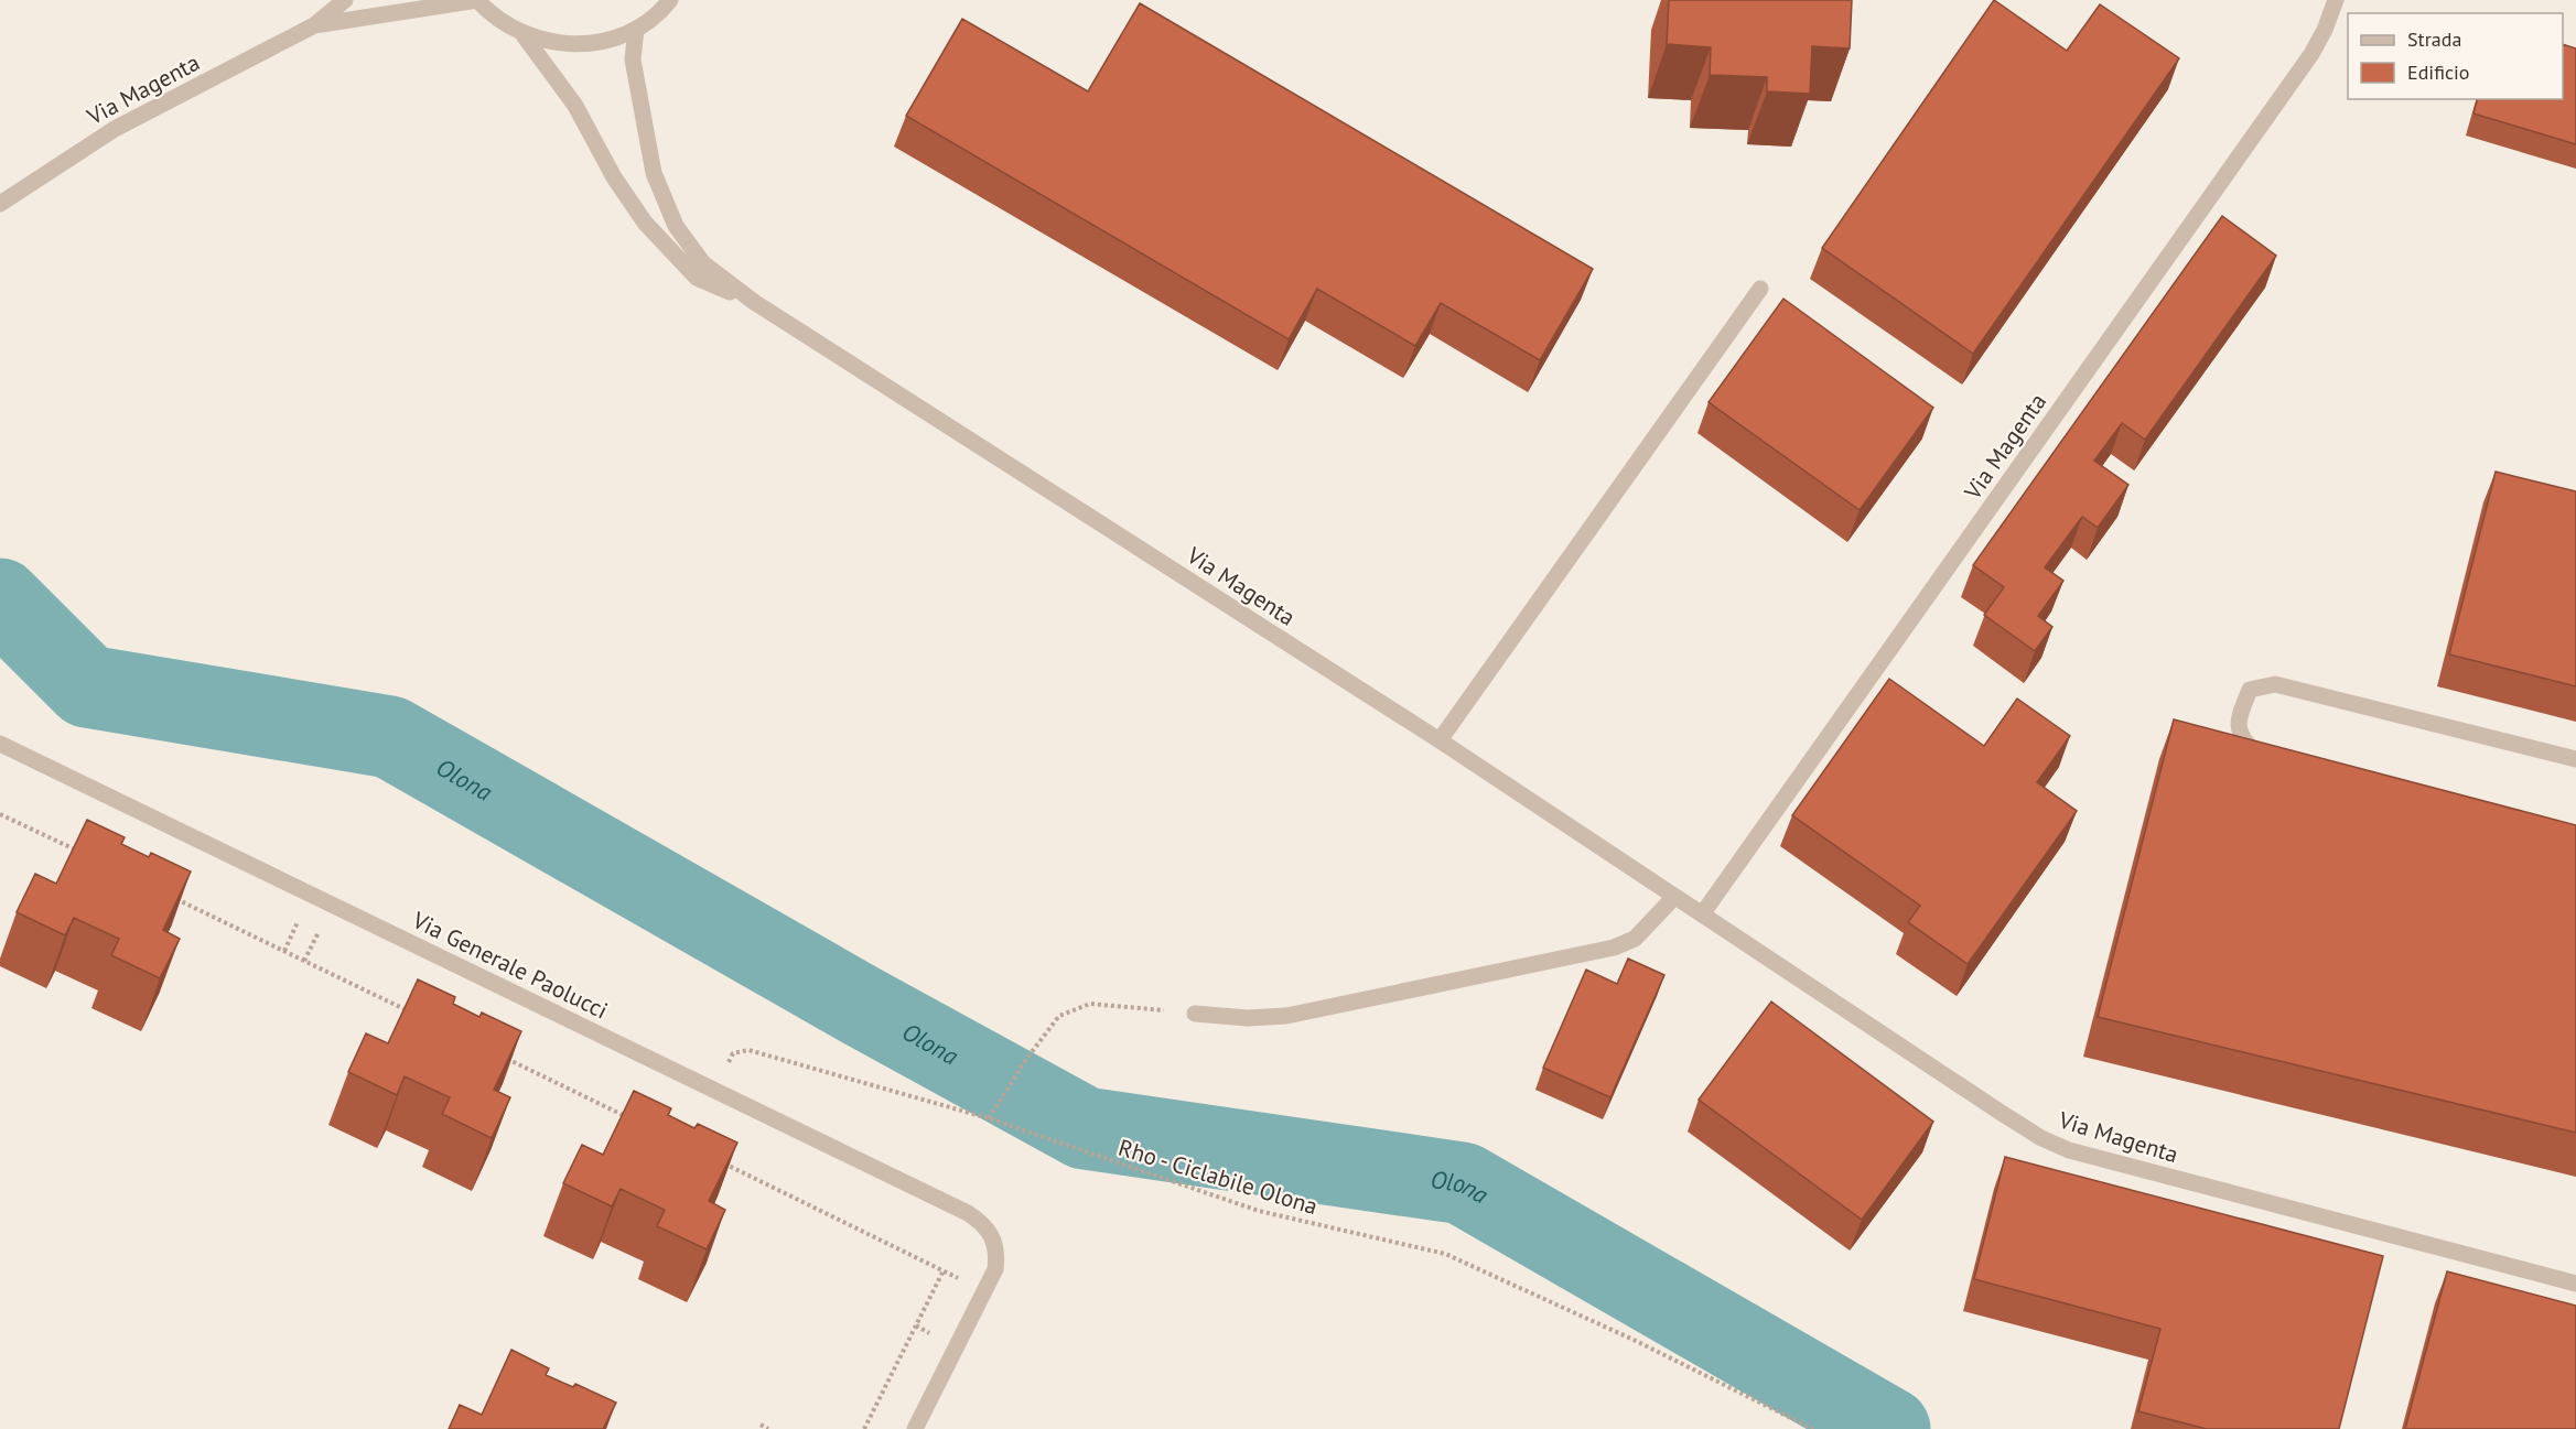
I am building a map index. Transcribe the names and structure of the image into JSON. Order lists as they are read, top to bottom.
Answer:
{
  "streets": {
    "street": ["Via Magenta", "Via Generale Paolucci"],
    "path": ["Rho - Ciclabile Olona"]
  },
  "crossings": [
    ["Via Generale Paolucci", "Rho - Ciclabile Olona"]
  ],
  "water": ["Olona"],
  "legend": ["Strada", "Edificio"]
}
